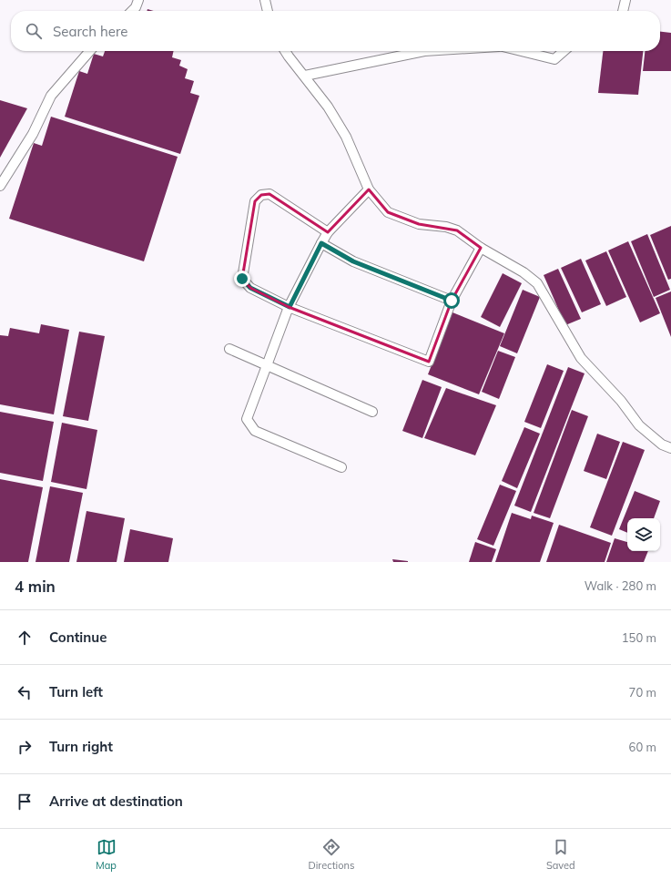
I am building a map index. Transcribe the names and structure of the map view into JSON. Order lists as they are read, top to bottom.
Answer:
{
  "page": {
    "search": "Search here",
    "heading": ["4 min", "Walk · 280 m"],
    "list": [
      ["Continue", "150 m"],
      ["Turn left", "70 m"],
      ["Turn right", "60 m"],
      "Arrive at destination"
    ],
    "nav": ["Map", "Directions", "Saved"]
  }
}
